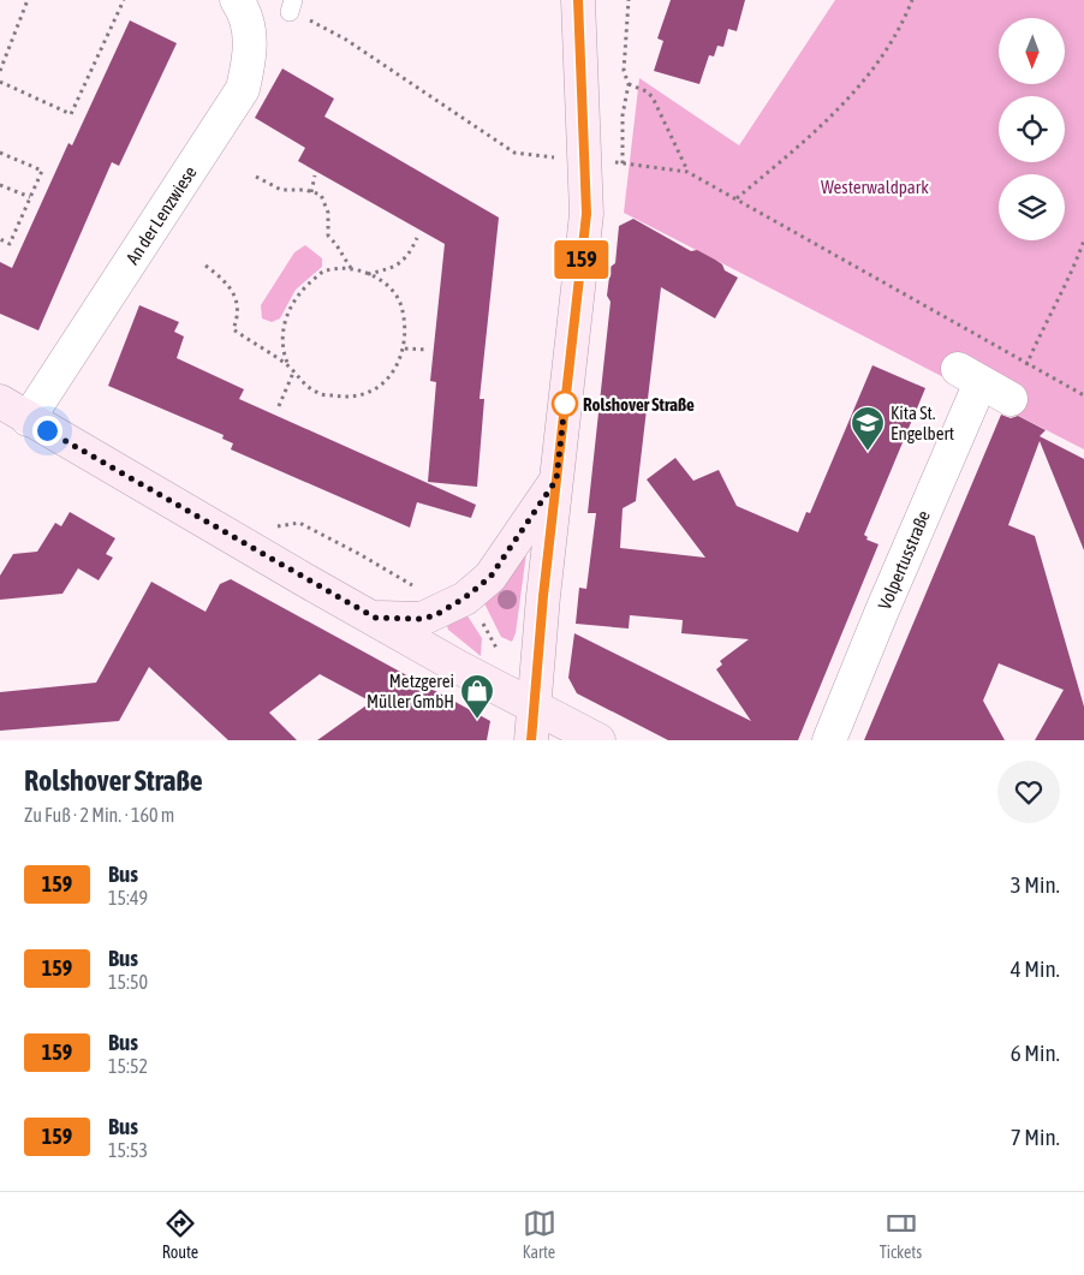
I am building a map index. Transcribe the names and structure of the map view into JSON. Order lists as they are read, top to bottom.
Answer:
{
  "streets": {
    "street": ["An der Lenzwiese", "Volpertusstraße"]
  },
  "parks": ["Westerwaldpark"],
  "places": {
    "other": ["Rolshover Straße"],
    "school or university": ["Kita St. Engelbert"],
    "shop": ["Metzgerei Müller GmbH"]
  },
  "lines": ["bus line 159"],
  "north": "bottom",
  "page": {
    "on_map": "159",
    "heading": ["Rolshover Straße", "Zu Fuß · 2 Min. · 160 m"],
    "list": [
      {
        "mark": "159",
        "name": "Bus",
        "note": "15:49",
        "value": "3 Min."
      },
      {
        "mark": "159",
        "name": "Bus",
        "note": "15:50",
        "value": "4 Min."
      },
      {
        "mark": "159",
        "name": "Bus",
        "note": "15:52",
        "value": "6 Min."
      },
      {
        "mark": "159",
        "name": "Bus",
        "note": "15:53",
        "value": "7 Min."
      }
    ],
    "tabs": ["Route", "Karte", "Tickets"]
  }
}
